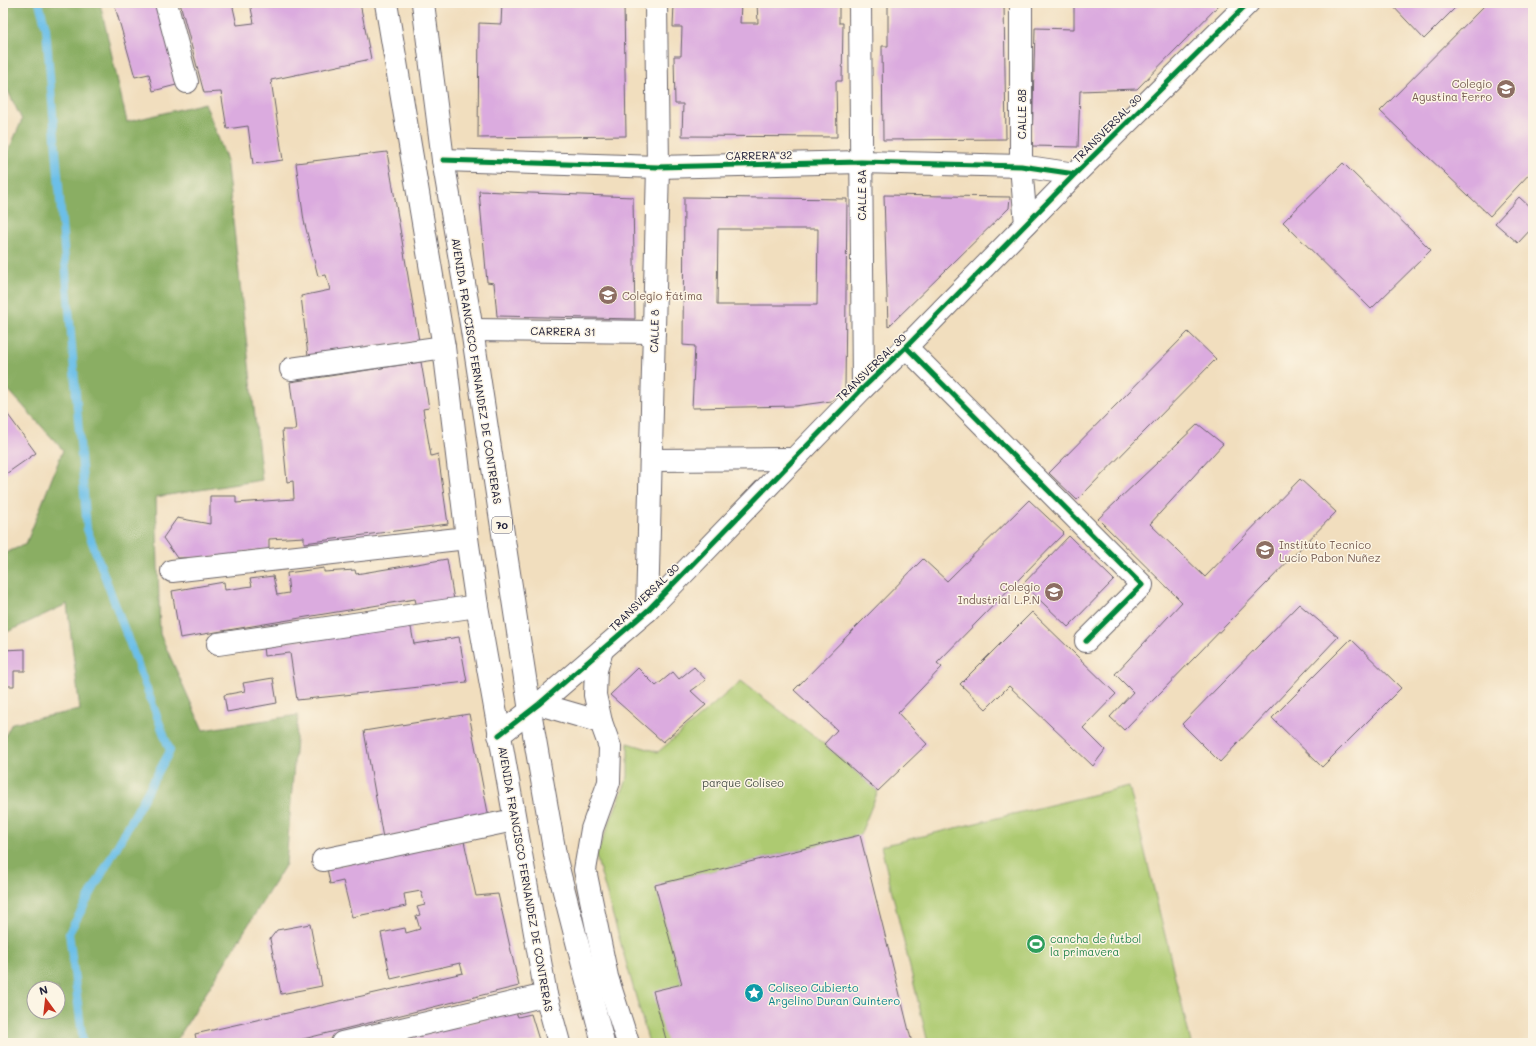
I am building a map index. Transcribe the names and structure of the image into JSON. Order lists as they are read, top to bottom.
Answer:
{
  "streets": {
    "street": [
      "CALLE 8B",
      "TRANSVERSAL 30",
      "CARRERA 32",
      "CALLE 8A",
      "CARRERA 31",
      "CALLE 8",
      "AVENIDA FRANCISCO FERNANDEZ DE CONTRERAS",
      "70"
    ]
  },
  "crossings": [
    ["CALLE 8B", "TRANSVERSAL 30"],
    ["CALLE 8B", "CARRERA 32"],
    ["TRANSVERSAL 30", "CARRERA 32"],
    ["TRANSVERSAL 30", "CALLE 8A"],
    ["TRANSVERSAL 30", "CALLE 8"],
    ["TRANSVERSAL 30", "AVENIDA FRANCISCO FERNANDEZ DE CONTRERAS"],
    ["CARRERA 32", "CALLE 8A"],
    ["CARRERA 32", "CALLE 8"],
    ["CARRERA 32", "AVENIDA FRANCISCO FERNANDEZ DE CONTRERAS"],
    ["CARRERA 31", "CALLE 8"],
    ["CARRERA 31", "AVENIDA FRANCISCO FERNANDEZ DE CONTRERAS"]
  ],
  "parks": ["parque Coliseo"],
  "places": {
    "school or university": [
      "Colegio Agustina Ferro",
      "Colegio Fátima",
      "Instituto Tecnico Lucio Pabon Nuñez",
      "Colegio Industrial L.P.N"
    ],
    "sports": ["cancha de futbol la primavera"],
    "place": ["Coliseo Cubierto Argelino Duran Quintero"]
  },
  "north": "top"
}
